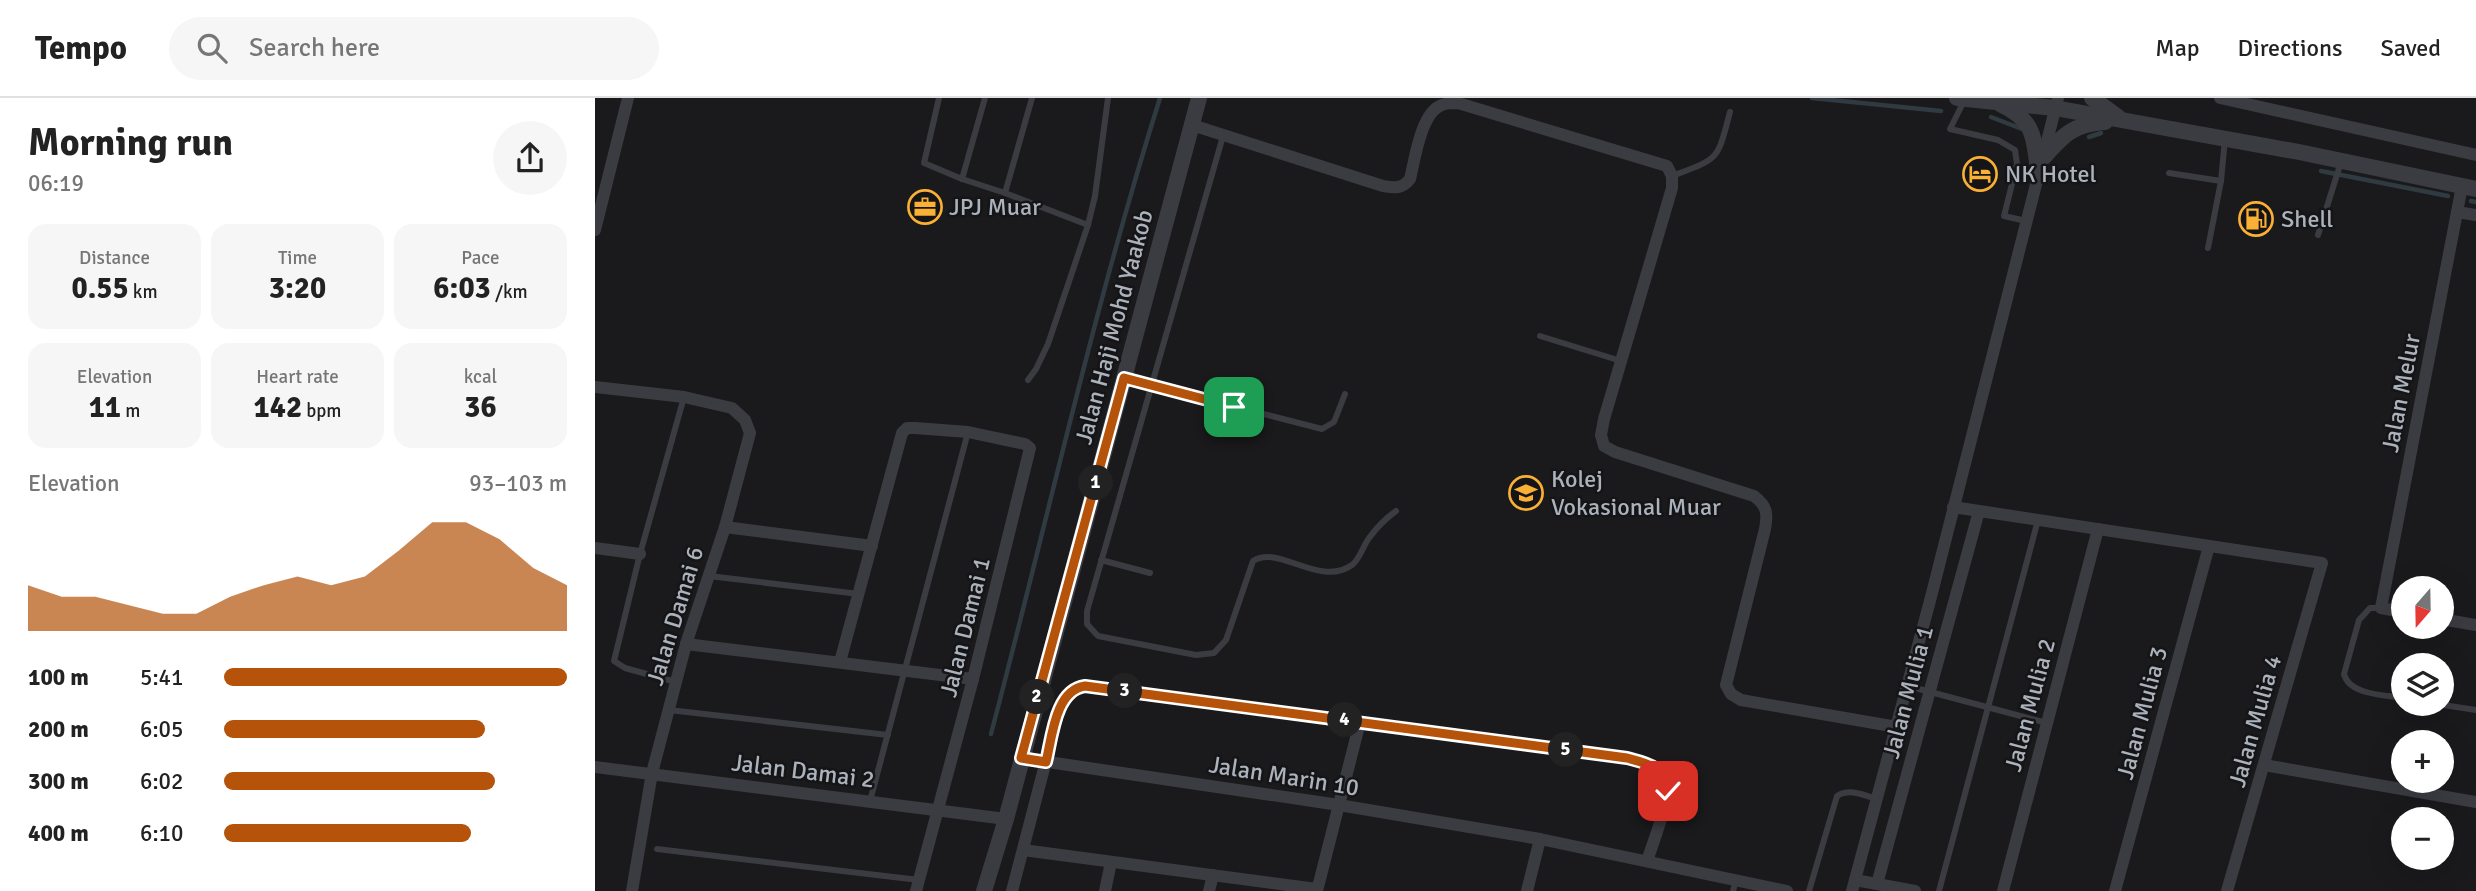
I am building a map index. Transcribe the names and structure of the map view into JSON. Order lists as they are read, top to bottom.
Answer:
{
  "streets": {
    "street": [
      "Jalan Haji Mohd Yaakob",
      "Jalan Melur",
      "Jalan Damai 6",
      "Jalan Damai 1",
      "Jalan Mulia 1",
      "Jalan Mulia 2",
      "Jalan Mulia 3",
      "Jalan Mulia 4",
      "Jalan Damai 2",
      "Jalan Marin 10"
    ]
  },
  "crossings": [
    ["Jalan Haji Mohd Yaakob", "Jalan Damai 2"],
    ["Jalan Haji Mohd Yaakob", "Jalan Marin 10"],
    ["Jalan Damai 6", "Jalan Damai 2"],
    ["Jalan Damai 1", "Jalan Damai 2"],
    ["Jalan Mulia 3", "Jalan Mulia 4"]
  ],
  "places": {
    "hotel": ["NK Hotel"],
    "office": ["JPJ Muar"],
    "fuel station": ["Shell"],
    "school or university": ["Kolej Vokasional Muar"]
  },
  "north": "bottom",
  "page": {
    "header": "Tempo",
    "search": "Search here",
    "nav": ["Map", "Directions", "Saved"],
    "heading": ["Morning run", "06:19"],
    "stats": [
      ["Distance", "0.55 km"],
      ["Time", "3:20"],
      ["Pace", "6:03 /km"],
      ["Elevation", "11 m"],
      ["Heart rate", "142 bpm"],
      ["kcal", "36"]
    ],
    "chart": ["Elevation", "93–103 m"],
    "pins": [
      "1",
      "3",
      "2",
      "4",
      "5"
    ],
    "map_buttons": ["+", "−"],
    "list": [
      {
        "name": "100 m",
        "note": "5:41"
      },
      {
        "name": "200 m",
        "note": "6:05"
      },
      {
        "name": "300 m",
        "note": "6:02"
      },
      {
        "name": "400 m",
        "note": "6:10"
      }
    ]
  }
}
